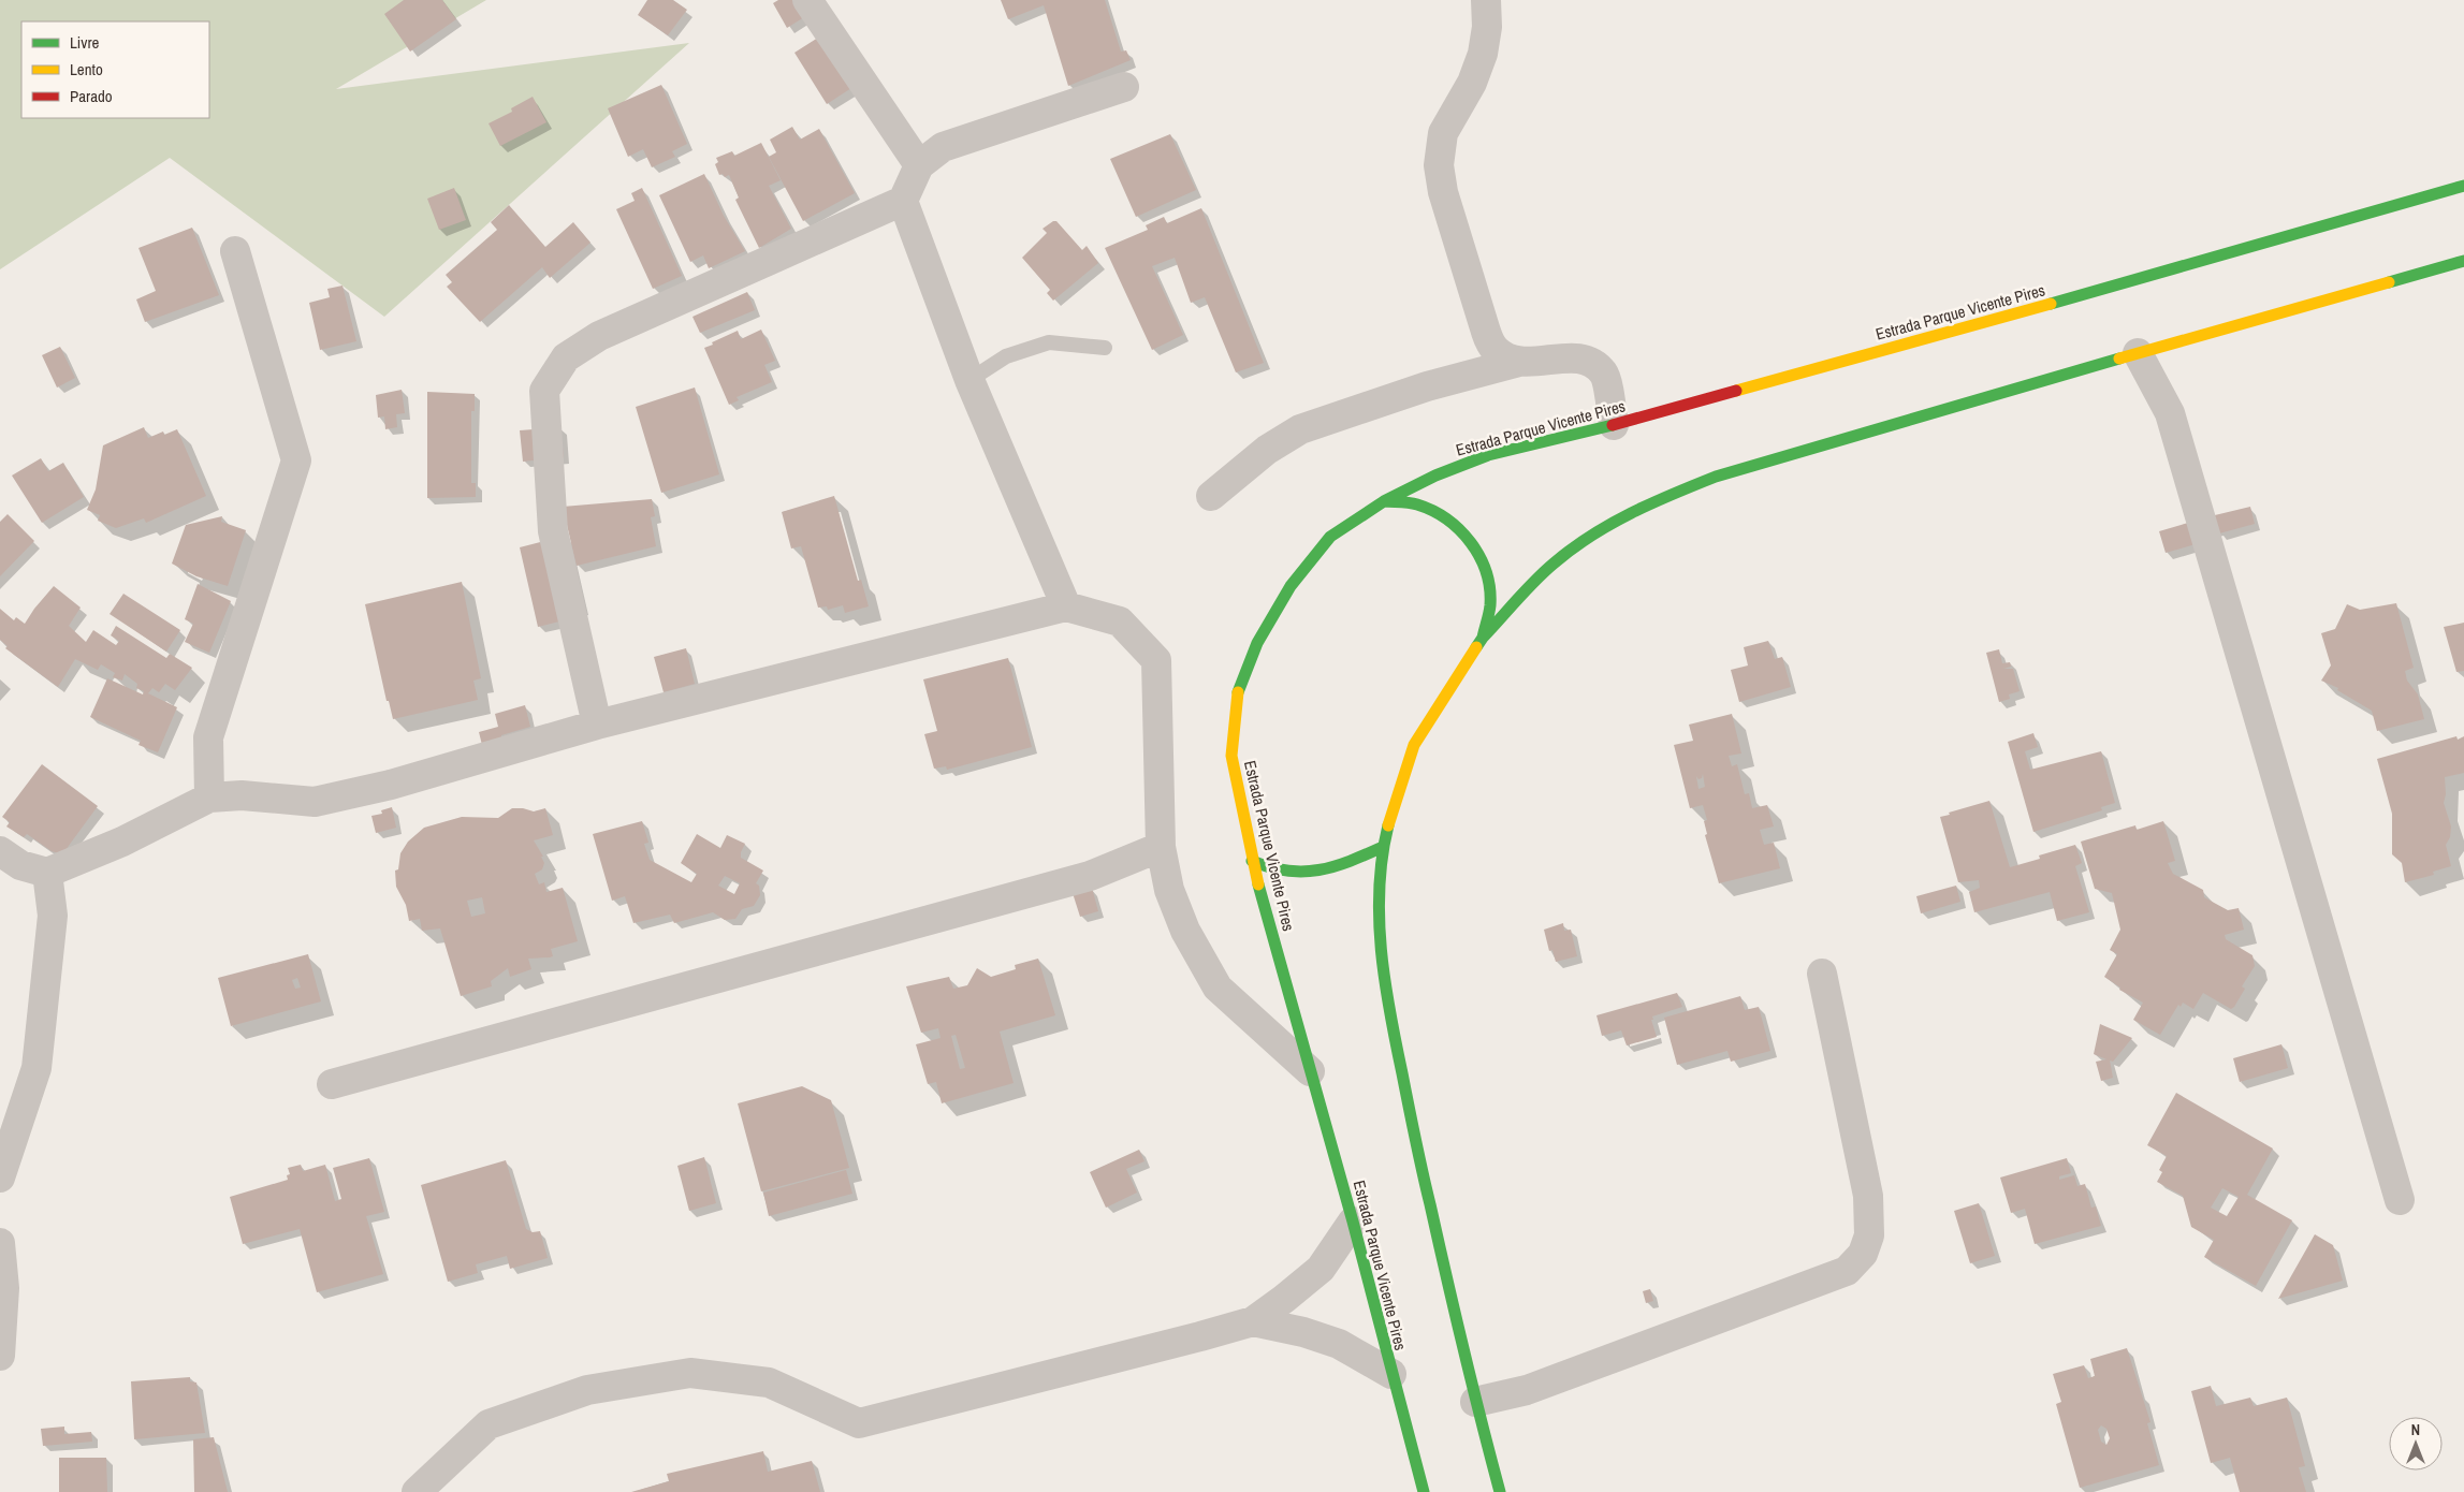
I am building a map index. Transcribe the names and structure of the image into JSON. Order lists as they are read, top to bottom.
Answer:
{
  "streets": {
    "main road": ["Estrada Parque Vicente Pires"]
  },
  "legend": ["Livre", "Lento", "Parado"],
  "north": "top"
}
